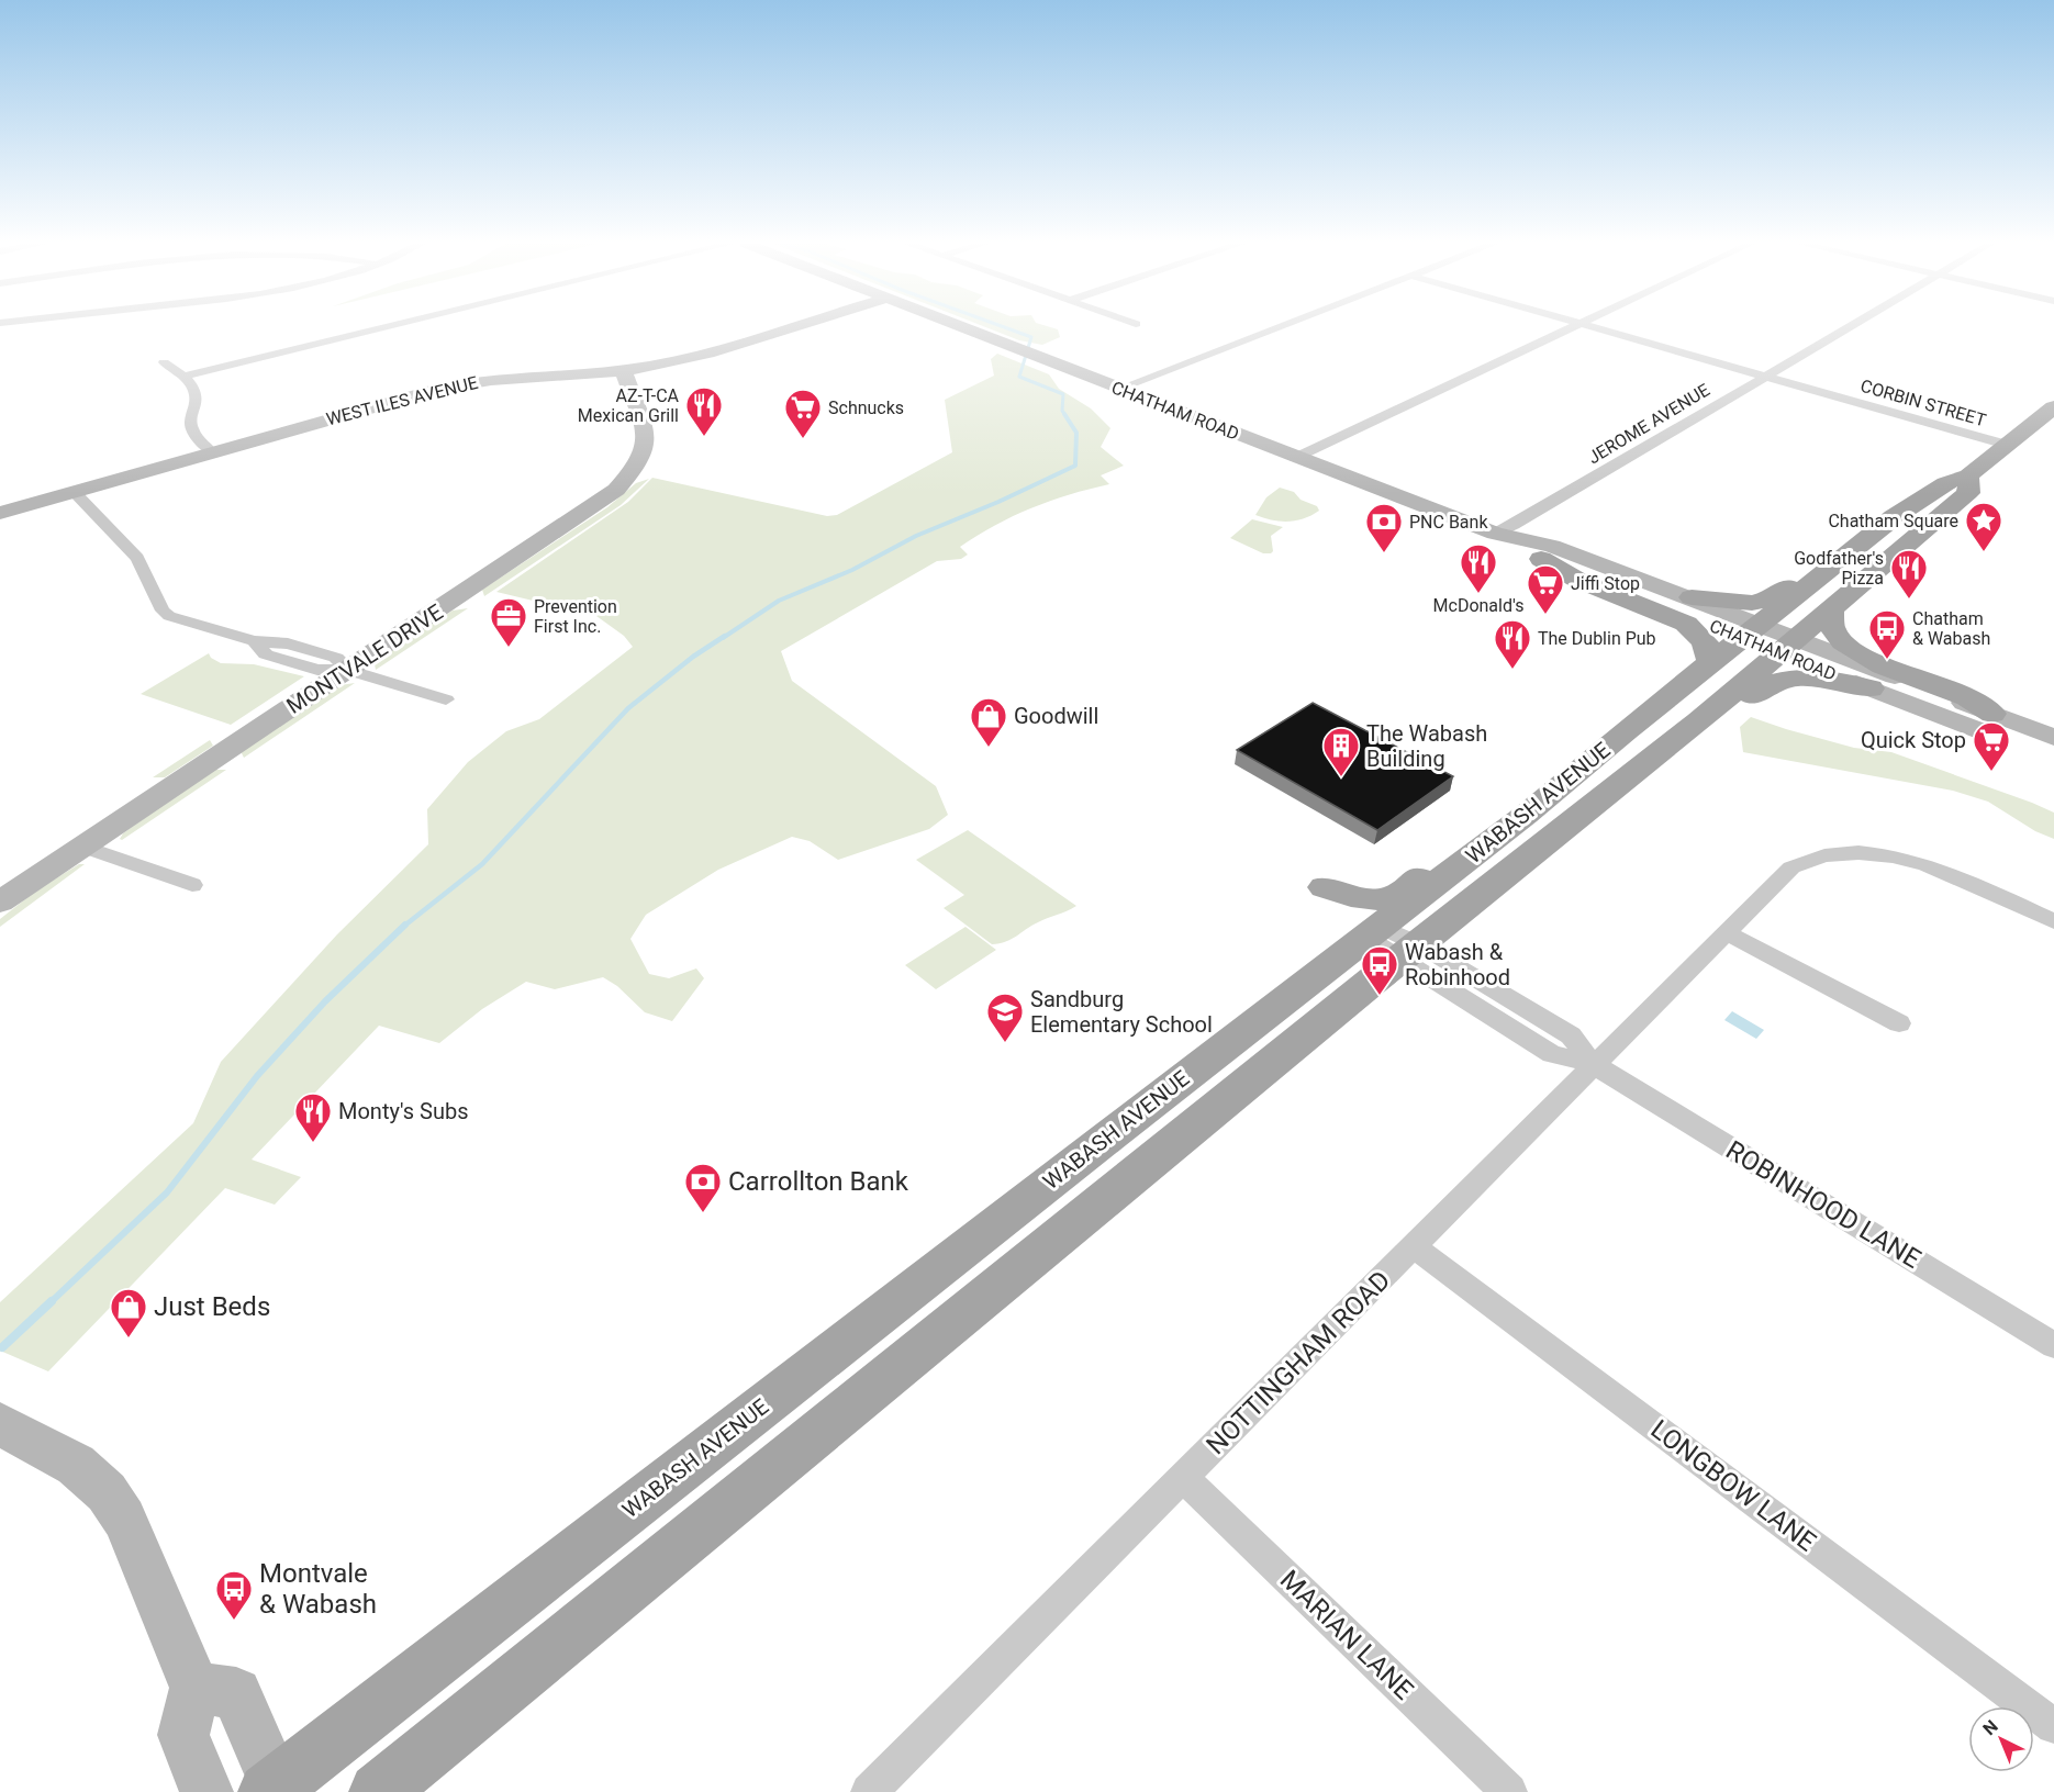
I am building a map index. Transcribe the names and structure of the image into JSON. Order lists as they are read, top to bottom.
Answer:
{
  "streets": {
    "main road": ["WABASH AVENUE"],
    "street": [
      "WEST ILES AVENUE",
      "CORBIN STREET",
      "CHATHAM ROAD",
      "JEROME AVENUE",
      "MONTVALE DRIVE",
      "ROBINHOOD LANE",
      "NOTTINGHAM ROAD",
      "LONGBOW LANE",
      "MARIAN LANE"
    ]
  },
  "crossings": [
    ["WEST ILES AVENUE", "MONTVALE DRIVE"],
    ["CORBIN STREET", "JEROME AVENUE"],
    ["CORBIN STREET", "WABASH AVENUE"],
    ["CHATHAM ROAD", "JEROME AVENUE"],
    ["CHATHAM ROAD", "WABASH AVENUE"],
    ["WABASH AVENUE", "ROBINHOOD LANE"],
    ["ROBINHOOD LANE", "NOTTINGHAM ROAD"],
    ["NOTTINGHAM ROAD", "LONGBOW LANE"],
    ["NOTTINGHAM ROAD", "MARIAN LANE"]
  ],
  "places": {
    "restaurant": [
      "AZ-T-CA Mexican Grill",
      "McDonald's",
      "Godfather's Pizza",
      "The Dublin Pub",
      "Monty's Subs"
    ],
    "supermarket": ["Schnucks", "Jiffi Stop", "Quick Stop"],
    "place": ["Chatham Square"],
    "bank": ["PNC Bank", "Carrollton Bank"],
    "office": ["Prevention First Inc."],
    "bus stop": ["Chatham & Wabash", "Wabash & Robinhood", "Montvale & Wabash"],
    "shop": ["Goodwill", "Just Beds"],
    "building": ["The Wabash Building"],
    "school or university": ["Sandburg Elementary School"]
  },
  "north": "top left"
}
